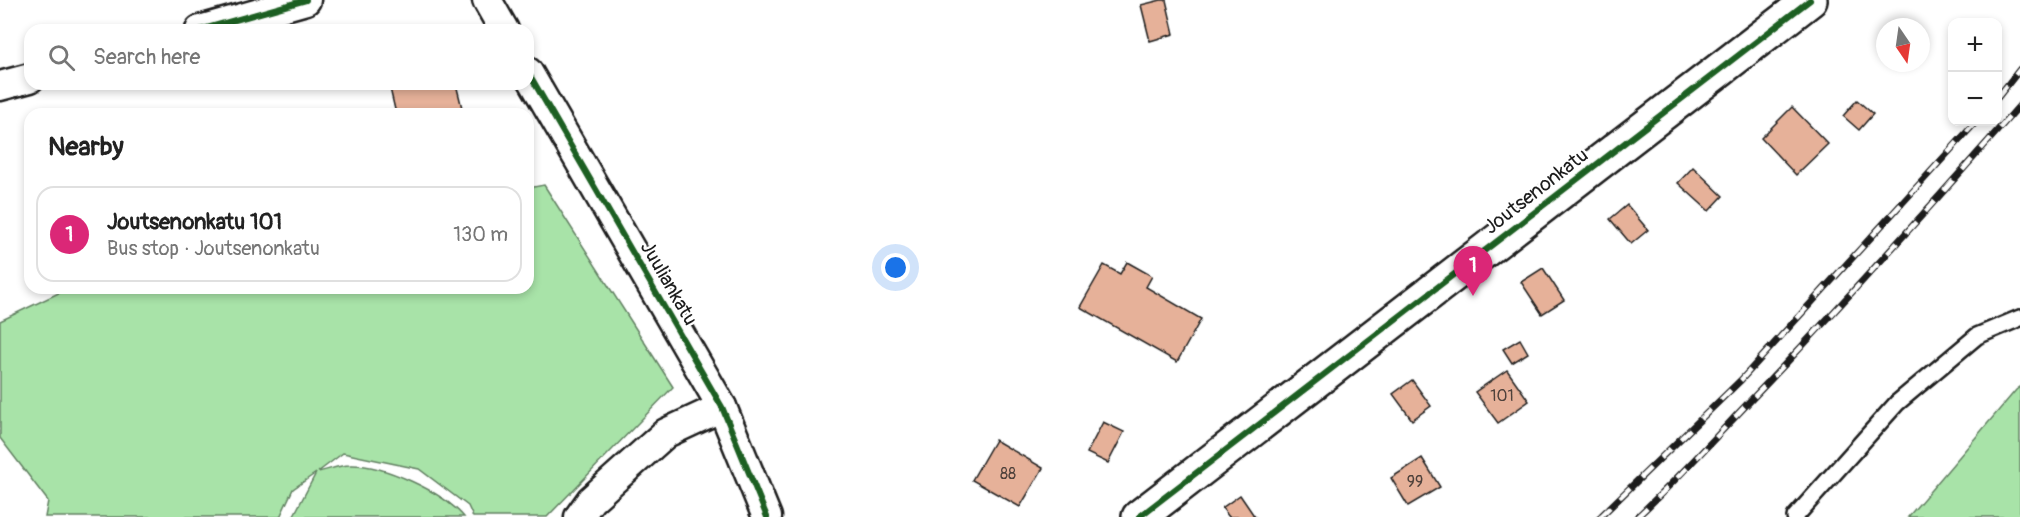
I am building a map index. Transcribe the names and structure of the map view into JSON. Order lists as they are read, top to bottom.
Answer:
{
  "streets": {
    "street": ["Joutsenonkatu", "Juuliankatu"]
  },
  "house_numbers": ["101", "88", "99"],
  "north": "bottom",
  "page": {
    "map_buttons": ["+", "−"],
    "search": "Search here",
    "heading": "Nearby",
    "list": [
      {
        "mark": "1",
        "name": "Joutsenonkatu 101",
        "note": "Bus stop · Joutsenonkatu",
        "value": "130 m"
      }
    ],
    "pins": "1"
  }
}
